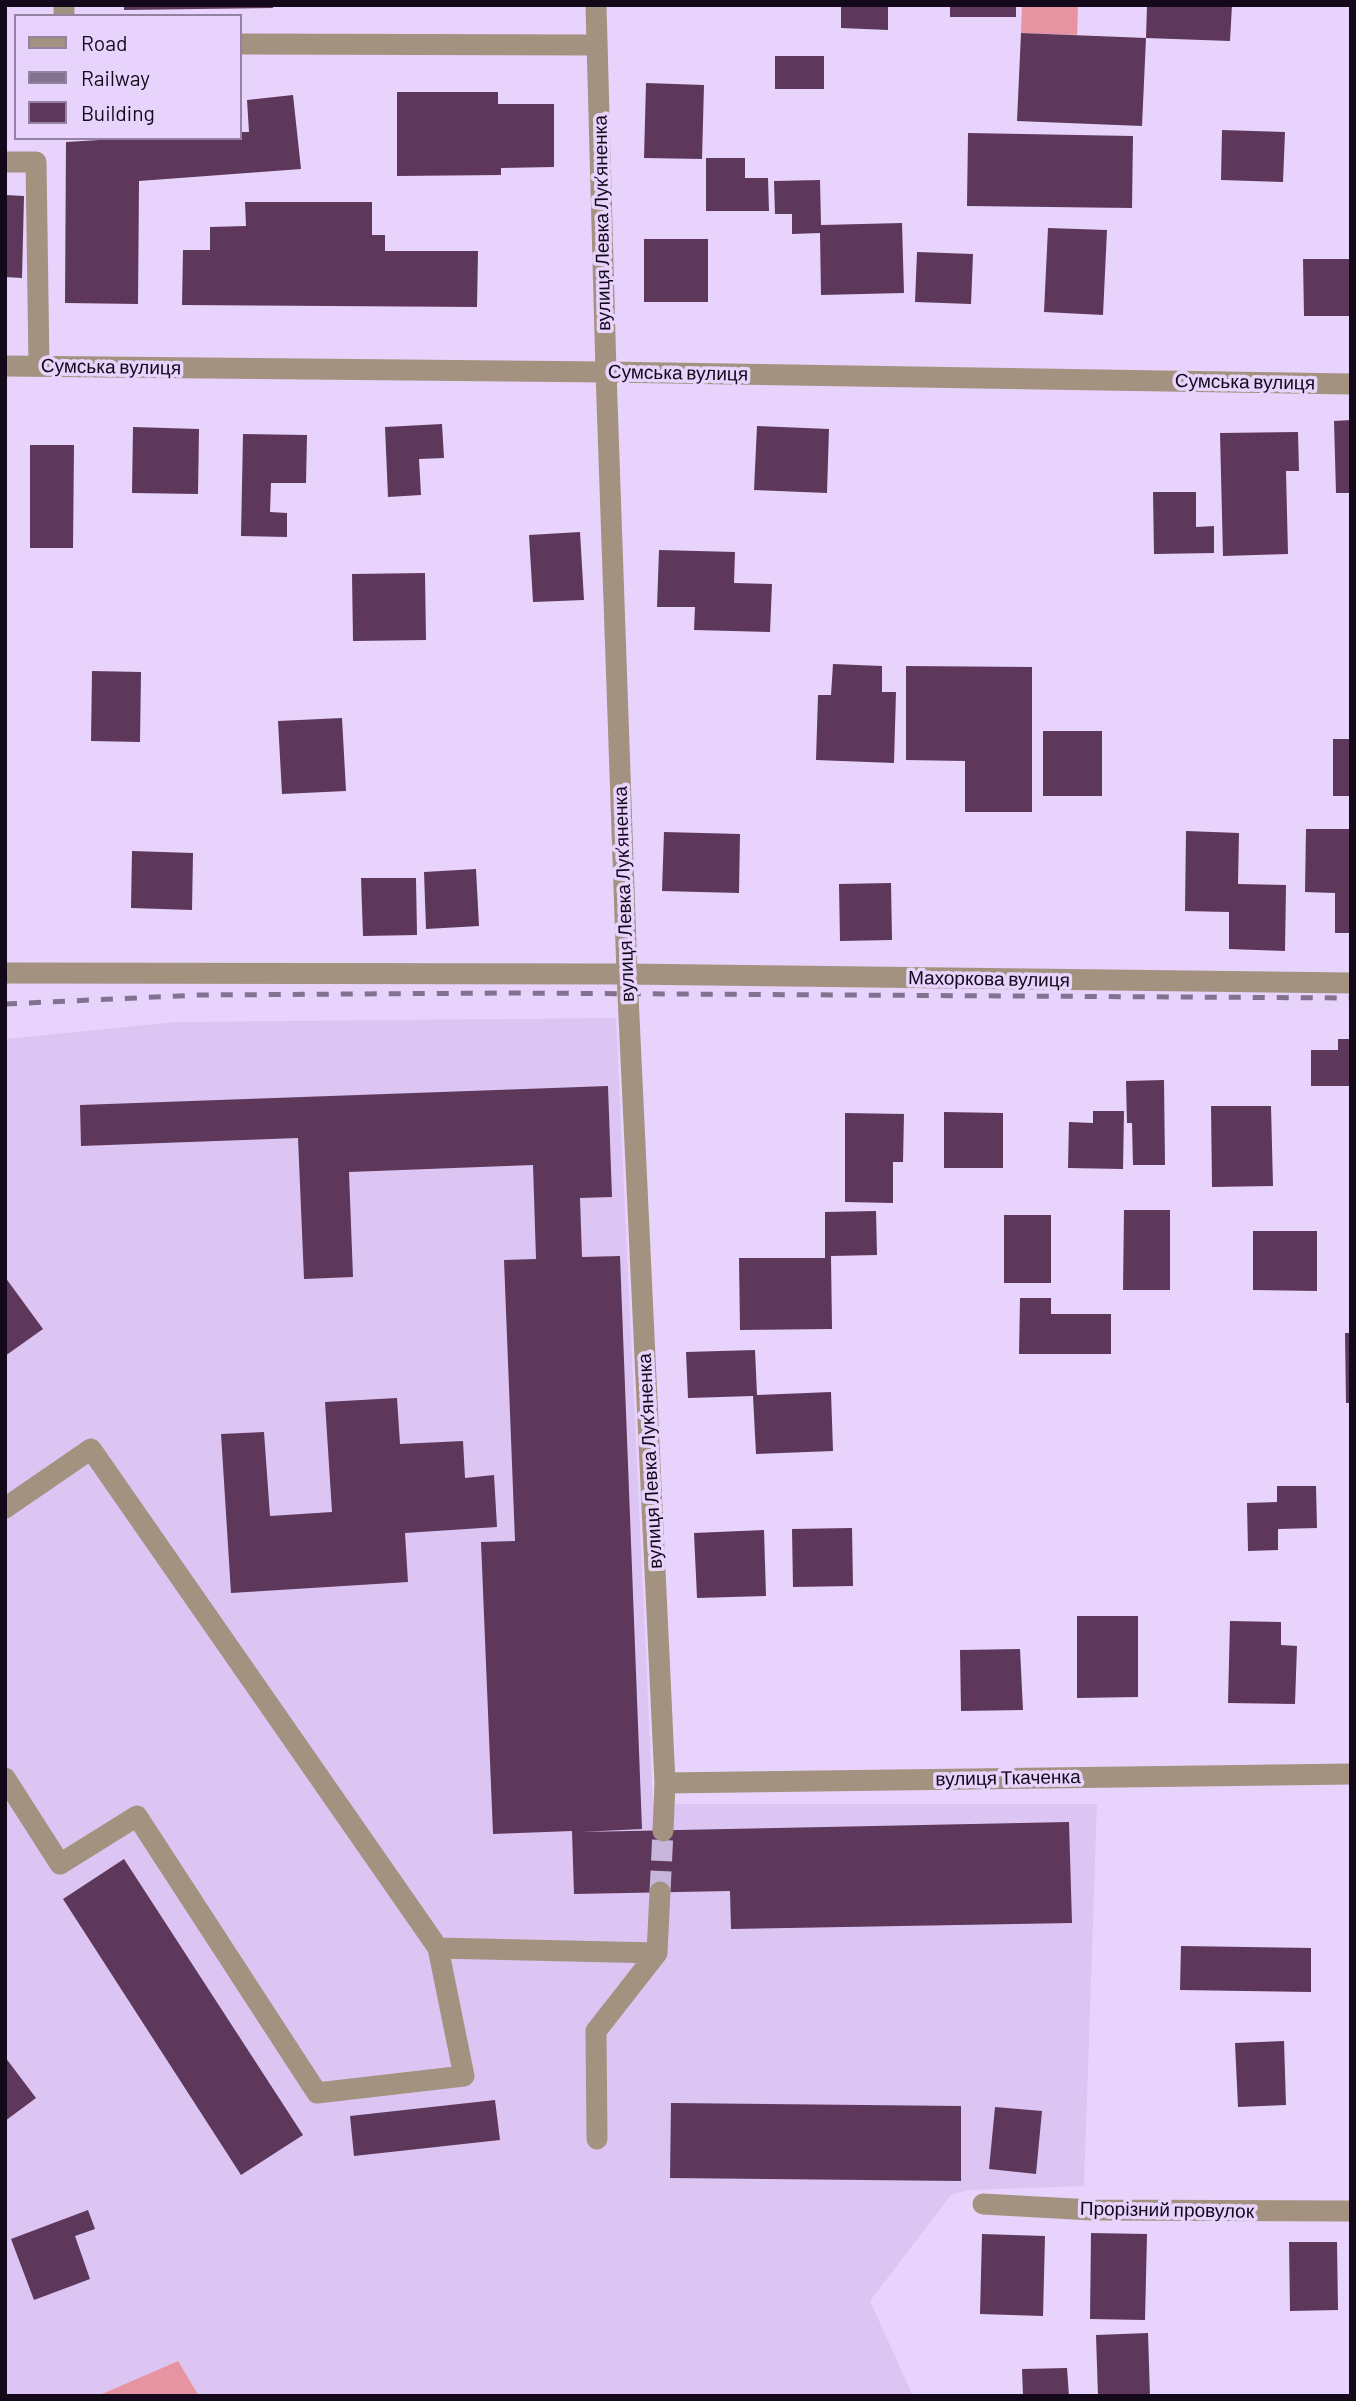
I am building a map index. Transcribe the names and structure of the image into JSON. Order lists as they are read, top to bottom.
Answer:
{
  "streets": {
    "street": [
      "вулиця Левка Лукʼяненка",
      "Сумська вулиця",
      "Махоркова вулиця",
      "вулиця Ткаченка",
      "Прорізний провулок"
    ]
  },
  "crossings": [
    ["вулиця Левка Лукʼяненка", "Сумська вулиця"],
    ["вулиця Левка Лукʼяненка", "Махоркова вулиця"],
    ["вулиця Левка Лукʼяненка", "вулиця Ткаченка"]
  ],
  "legend": ["Road", "Railway", "Building"]
}
